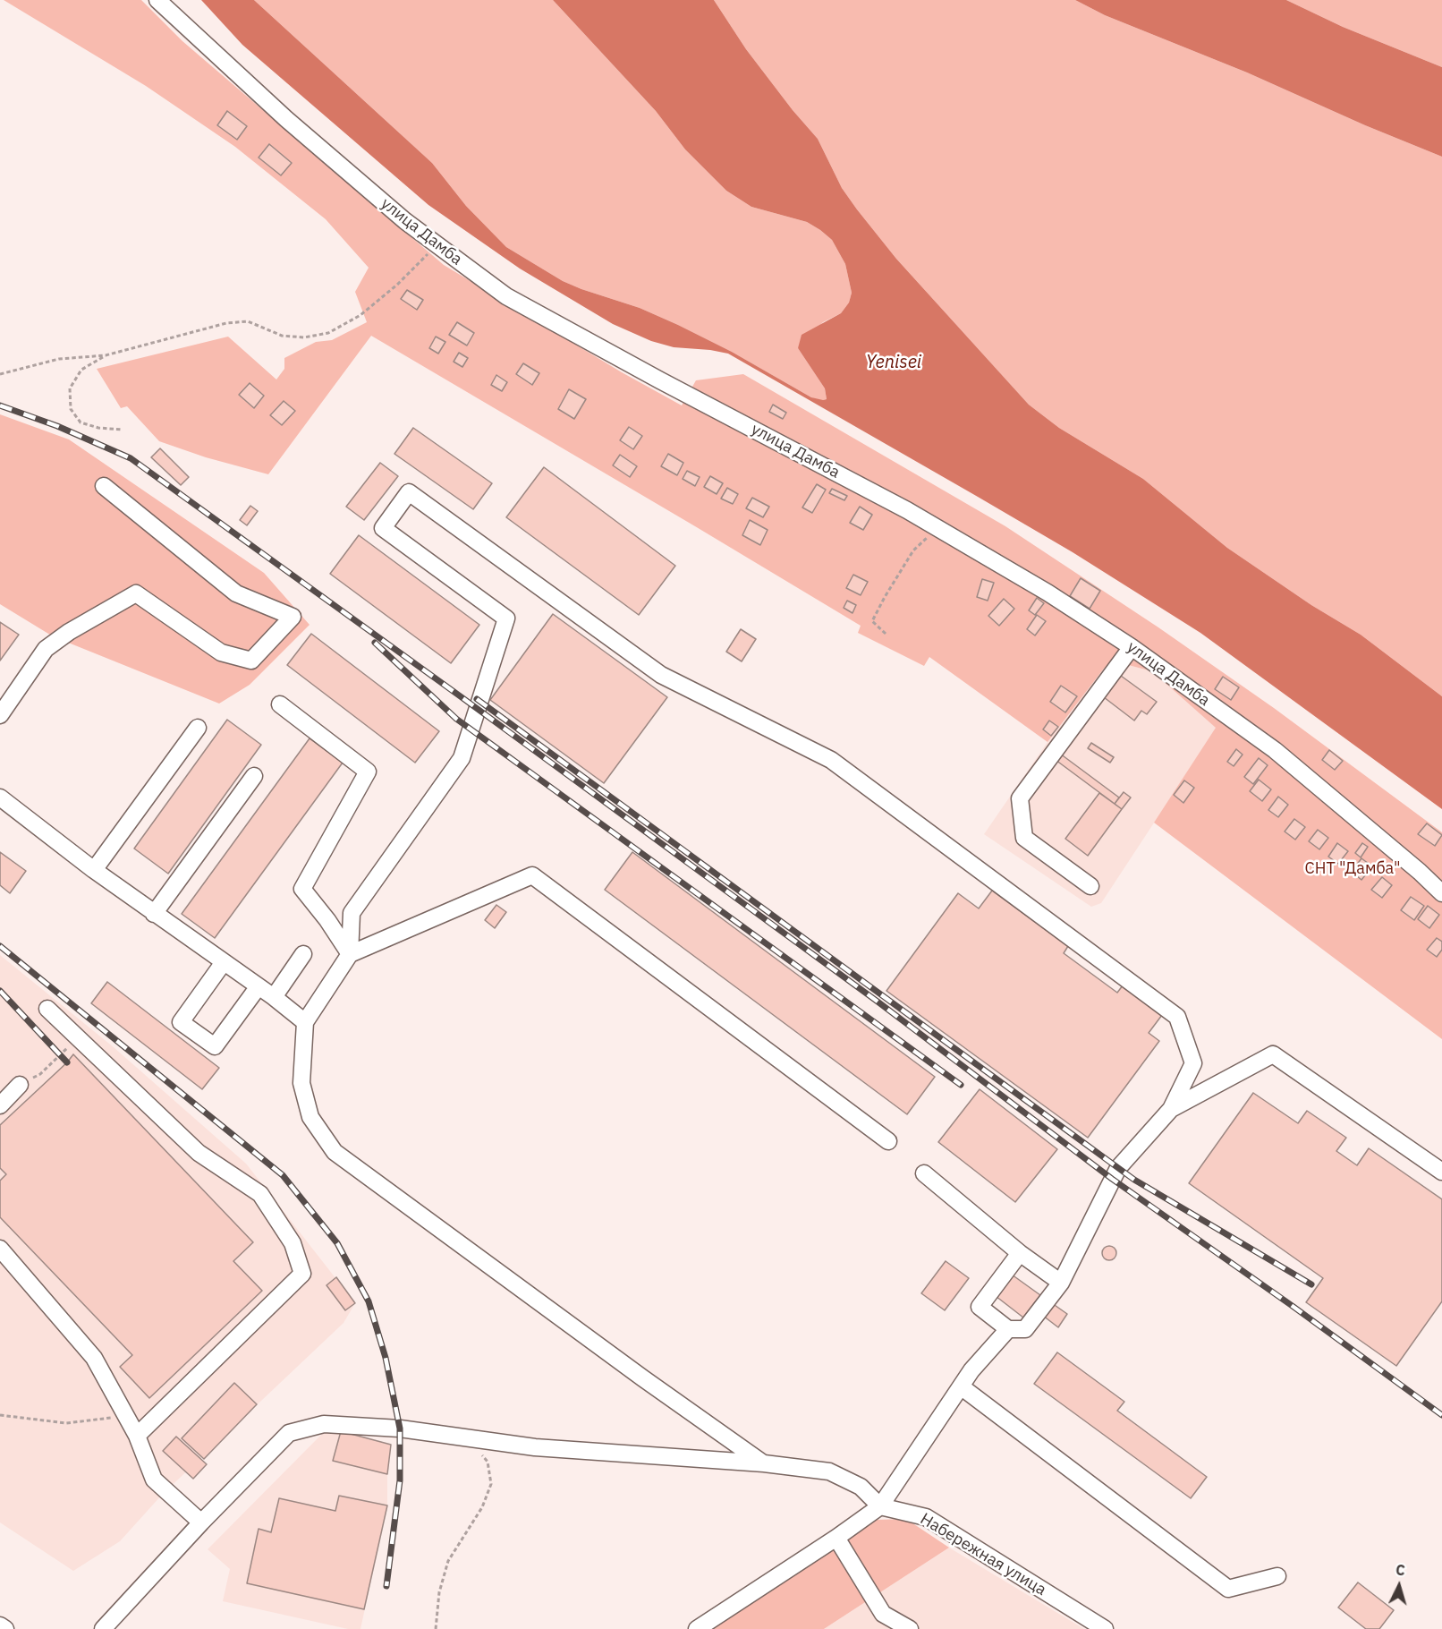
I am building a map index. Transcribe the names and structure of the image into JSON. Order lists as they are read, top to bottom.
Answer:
{
  "streets": {
    "street": ["улица Дамба", "Набережная улица"]
  },
  "water": ["Yenisei"],
  "parks": ["СНТ \"Дамба\""],
  "north": "top"
}
